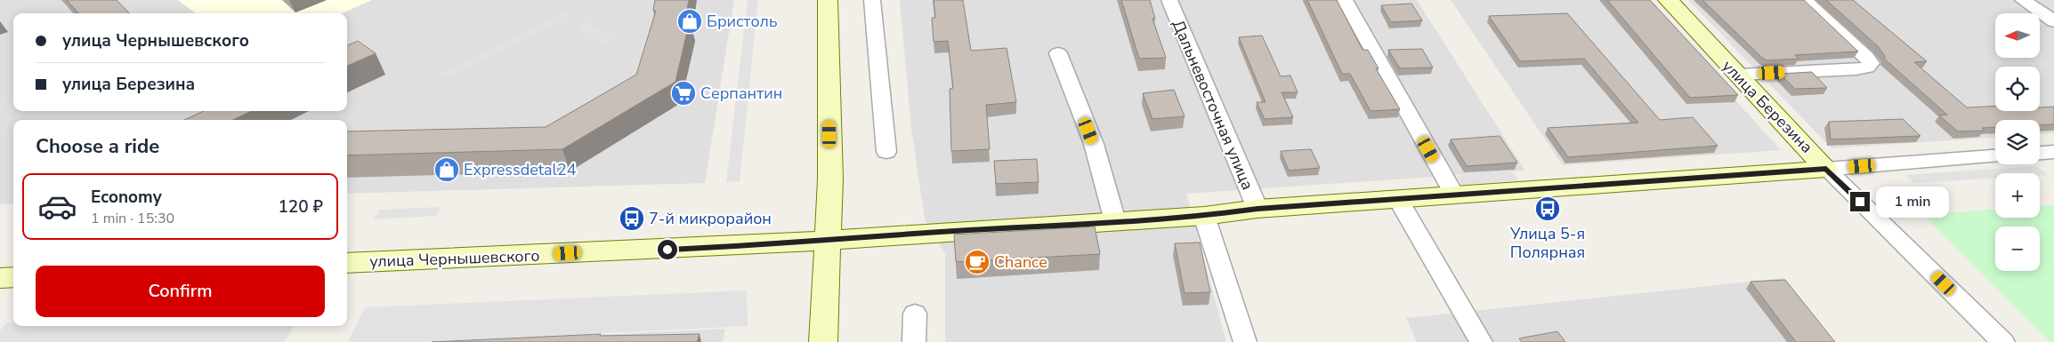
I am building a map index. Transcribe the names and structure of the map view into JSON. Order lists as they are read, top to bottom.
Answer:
{
  "streets": {
    "street": ["Дальневосточная улица", "улица Березина", "улица Чернышевского"]
  },
  "crossings": [
    ["Дальневосточная улица", "улица Чернышевского"],
    ["улица Березина", "улица Чернышевского"]
  ],
  "places": {
    "shop": ["Бристоль", "Expressdetal24"],
    "supermarket": ["Серпантин"],
    "bus stop": ["Улица 5-я Полярная", "7-й микрорайон"],
    "cafe": ["Chance"]
  },
  "north": "left",
  "page": {
    "map_buttons": ["+", "−"],
    "banner": ["улица Чернышевского", "улица Березина"],
    "heading": "Choose a ride",
    "list": [
      {
        "name": "Economy",
        "note": "1 min · 15:30",
        "value": "120 ₽"
      }
    ],
    "bubble": "1 min",
    "buttons": "Confirm"
  }
}
